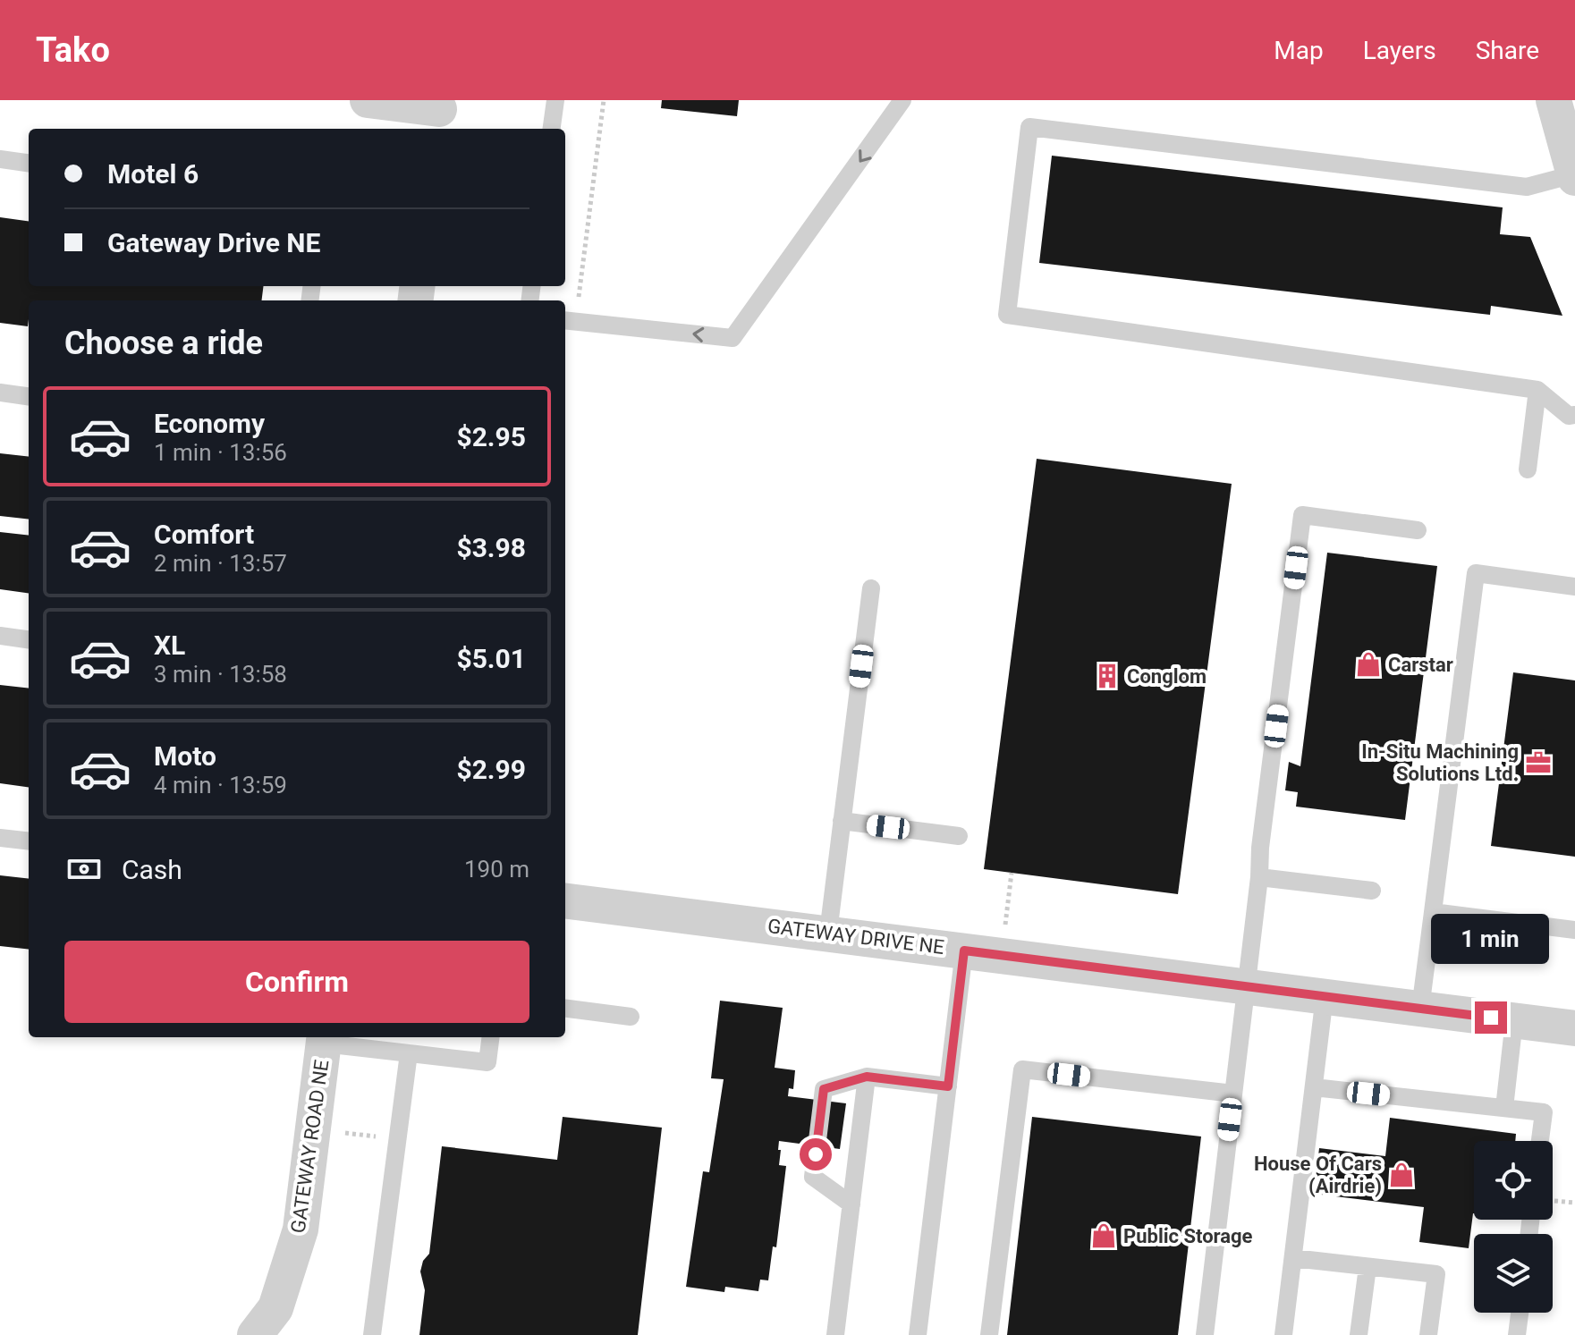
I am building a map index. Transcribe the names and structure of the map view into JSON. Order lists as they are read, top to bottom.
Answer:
{
  "streets": {
    "street": ["GATEWAY DRIVE NE", "GATEWAY ROAD NE"]
  },
  "places": {
    "shop": ["Carstar", "House Of Cars (Airdrie)", "Public Storage"],
    "building": ["Conglom"],
    "office": ["In-Situ Machining Solutions Ltd."]
  },
  "page": {
    "header": "Tako",
    "nav": ["Map", "Layers", "Share"],
    "banner": ["Motel 6", "Gateway Drive NE"],
    "heading": "Choose a ride",
    "list": [
      {
        "name": "Economy",
        "note": "1 min · 13:56",
        "value": "$2.95"
      },
      {
        "name": "Comfort",
        "note": "2 min · 13:57",
        "value": "$3.98"
      },
      {
        "name": "XL",
        "note": "3 min · 13:58",
        "value": "$5.01"
      },
      {
        "name": "Moto",
        "note": "4 min · 13:59",
        "value": "$2.99"
      }
    ],
    "pay": ["Cash", "190 m"],
    "bubble": "1 min",
    "buttons": "Confirm"
  }
}
